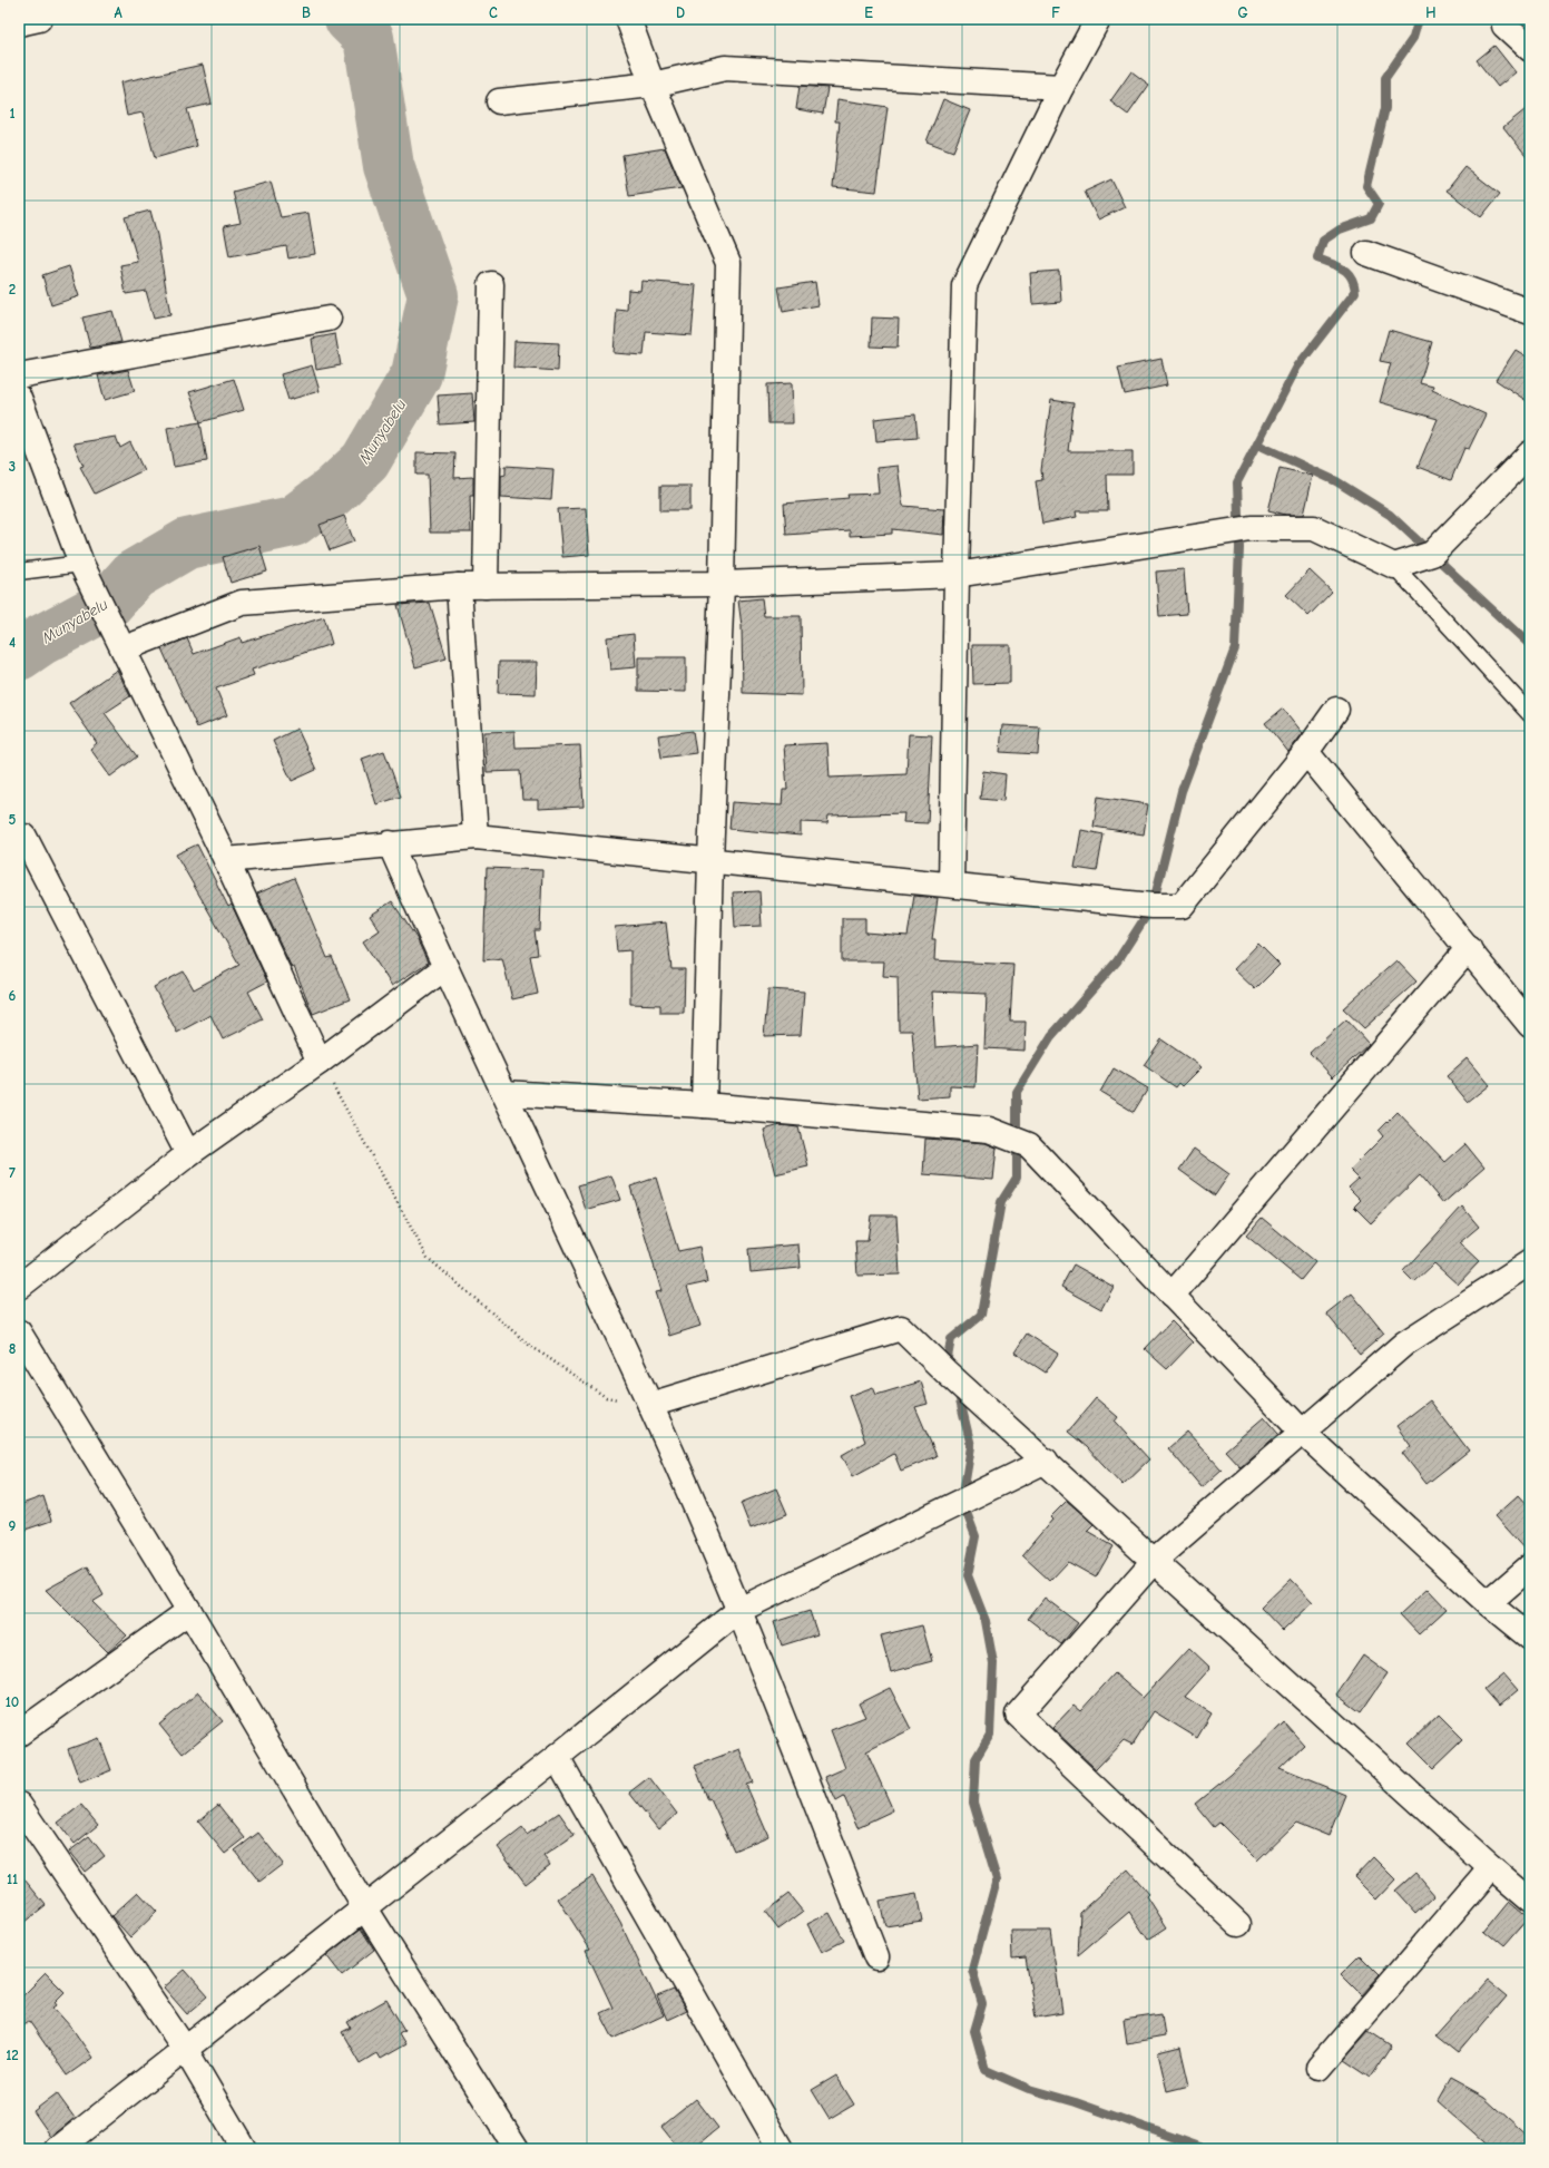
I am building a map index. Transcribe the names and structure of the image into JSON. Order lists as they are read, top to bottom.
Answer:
{
  "water": ["Munyabelu"],
  "grid": {
    "columns": [
      "A",
      "B",
      "C",
      "D",
      "E",
      "F",
      "G",
      "H"
    ],
    "rows": [
      "1",
      "2",
      "3",
      "4",
      "5",
      "6",
      "7",
      "8",
      "9",
      "10",
      "11",
      "12"
    ]
  }
}
